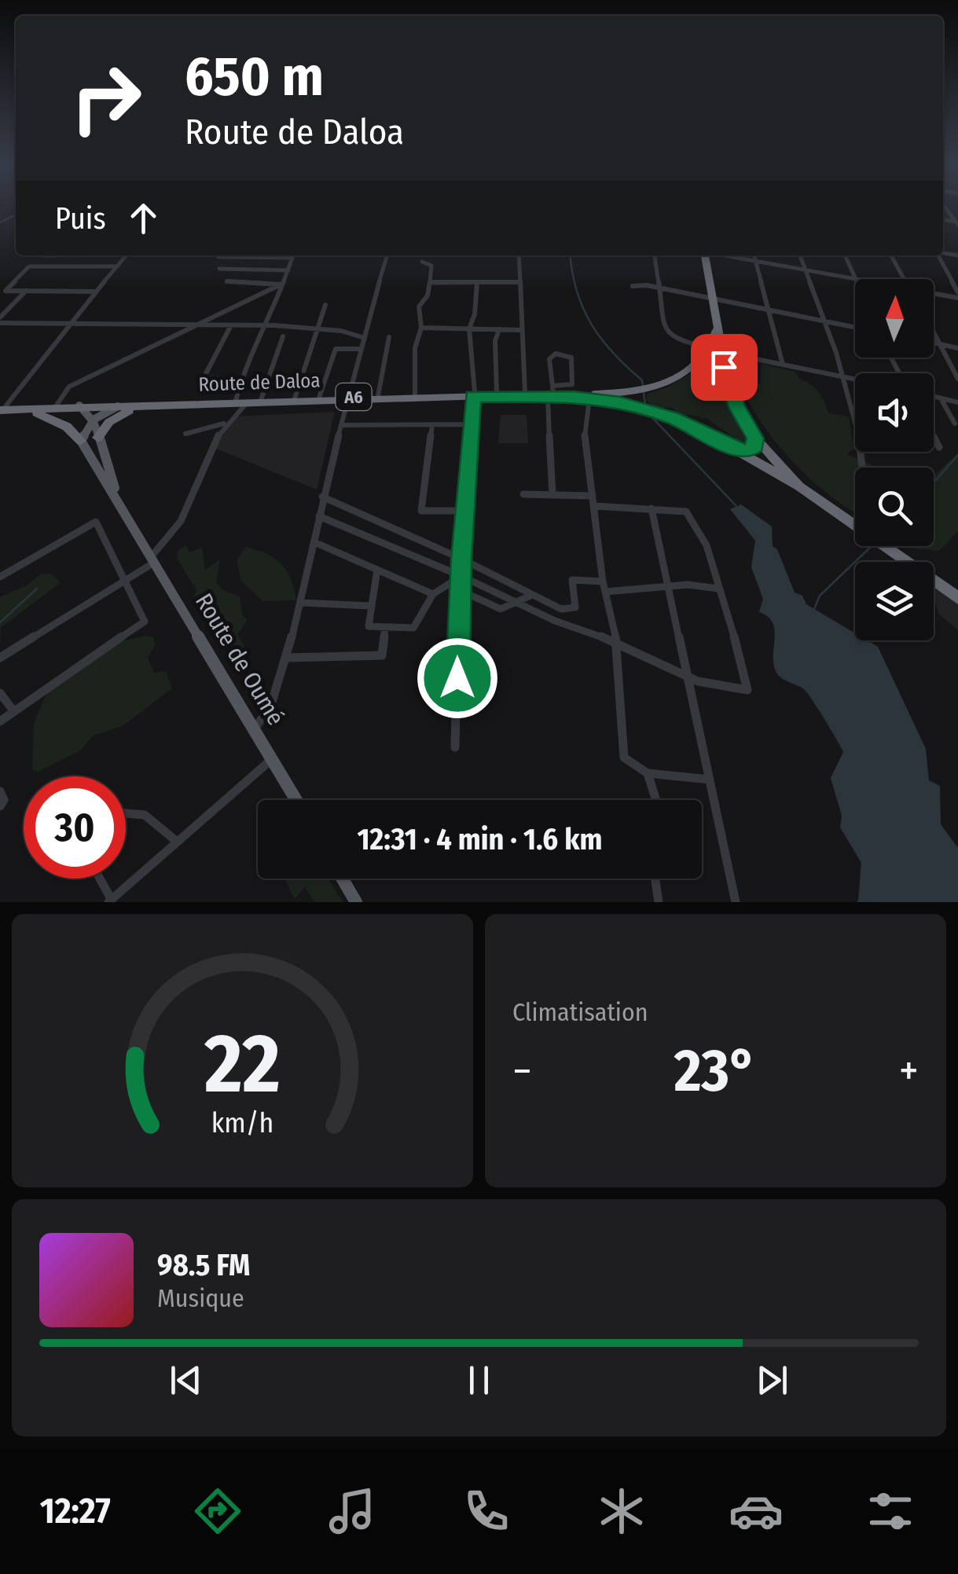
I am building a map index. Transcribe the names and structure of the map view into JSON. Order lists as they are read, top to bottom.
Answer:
{
  "streets": {
    "highway": ["Route de Daloa", "A6"],
    "main road": ["Route de Oumé"]
  },
  "crossings": [
    ["Route de Daloa", "A6"]
  ],
  "north": "top",
  "page": {
    "turn": ["650 m", "Route de Daloa"],
    "then": "Puis",
    "limit": "30",
    "trip": "12:31 · 4 min · 1.6 km",
    "tile": "Climatisation",
    "heat": ["−", "23°", "+"],
    "song": ["98.5 FM", "Musique"],
    "tabs": "12:27",
    "gauge": ["22", "km/h"]
  }
}
